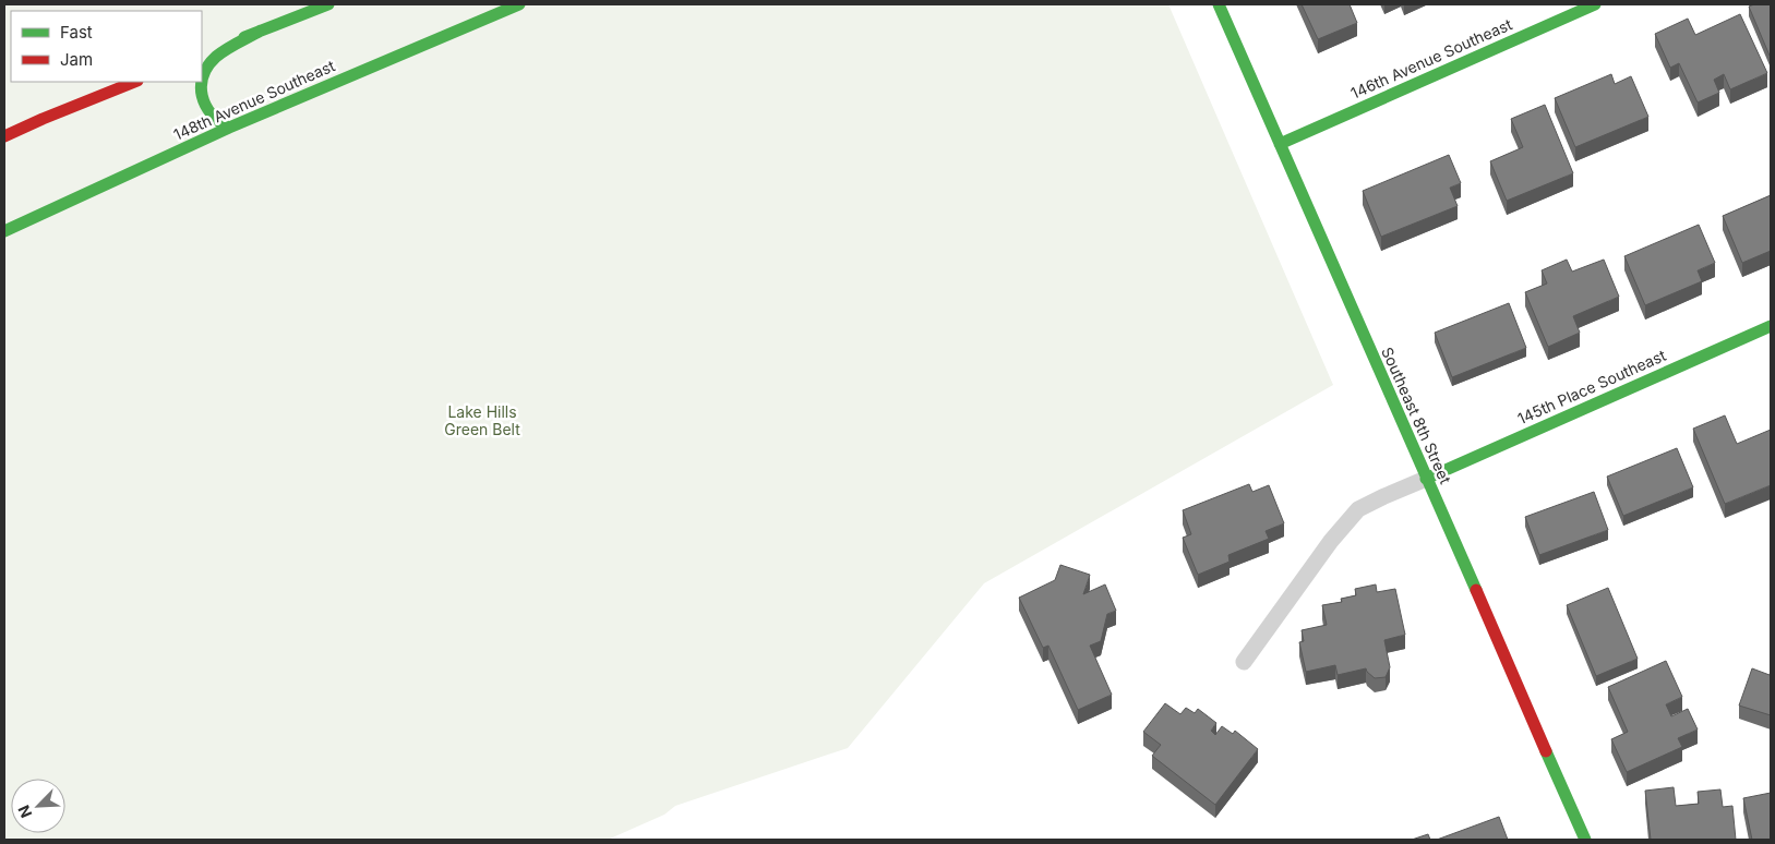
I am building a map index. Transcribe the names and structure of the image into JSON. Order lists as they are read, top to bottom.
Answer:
{
  "streets": {
    "street": [
      "146th Avenue Southeast",
      "148th Avenue Southeast",
      "145th Place Southeast",
      "Southeast 8th Street"
    ]
  },
  "crossings": [
    ["146th Avenue Southeast", "Southeast 8th Street"],
    ["145th Place Southeast", "Southeast 8th Street"]
  ],
  "parks": ["Lake Hills Green Belt"],
  "legend": ["Fast", "Jam"],
  "north": "bottom left"
}
